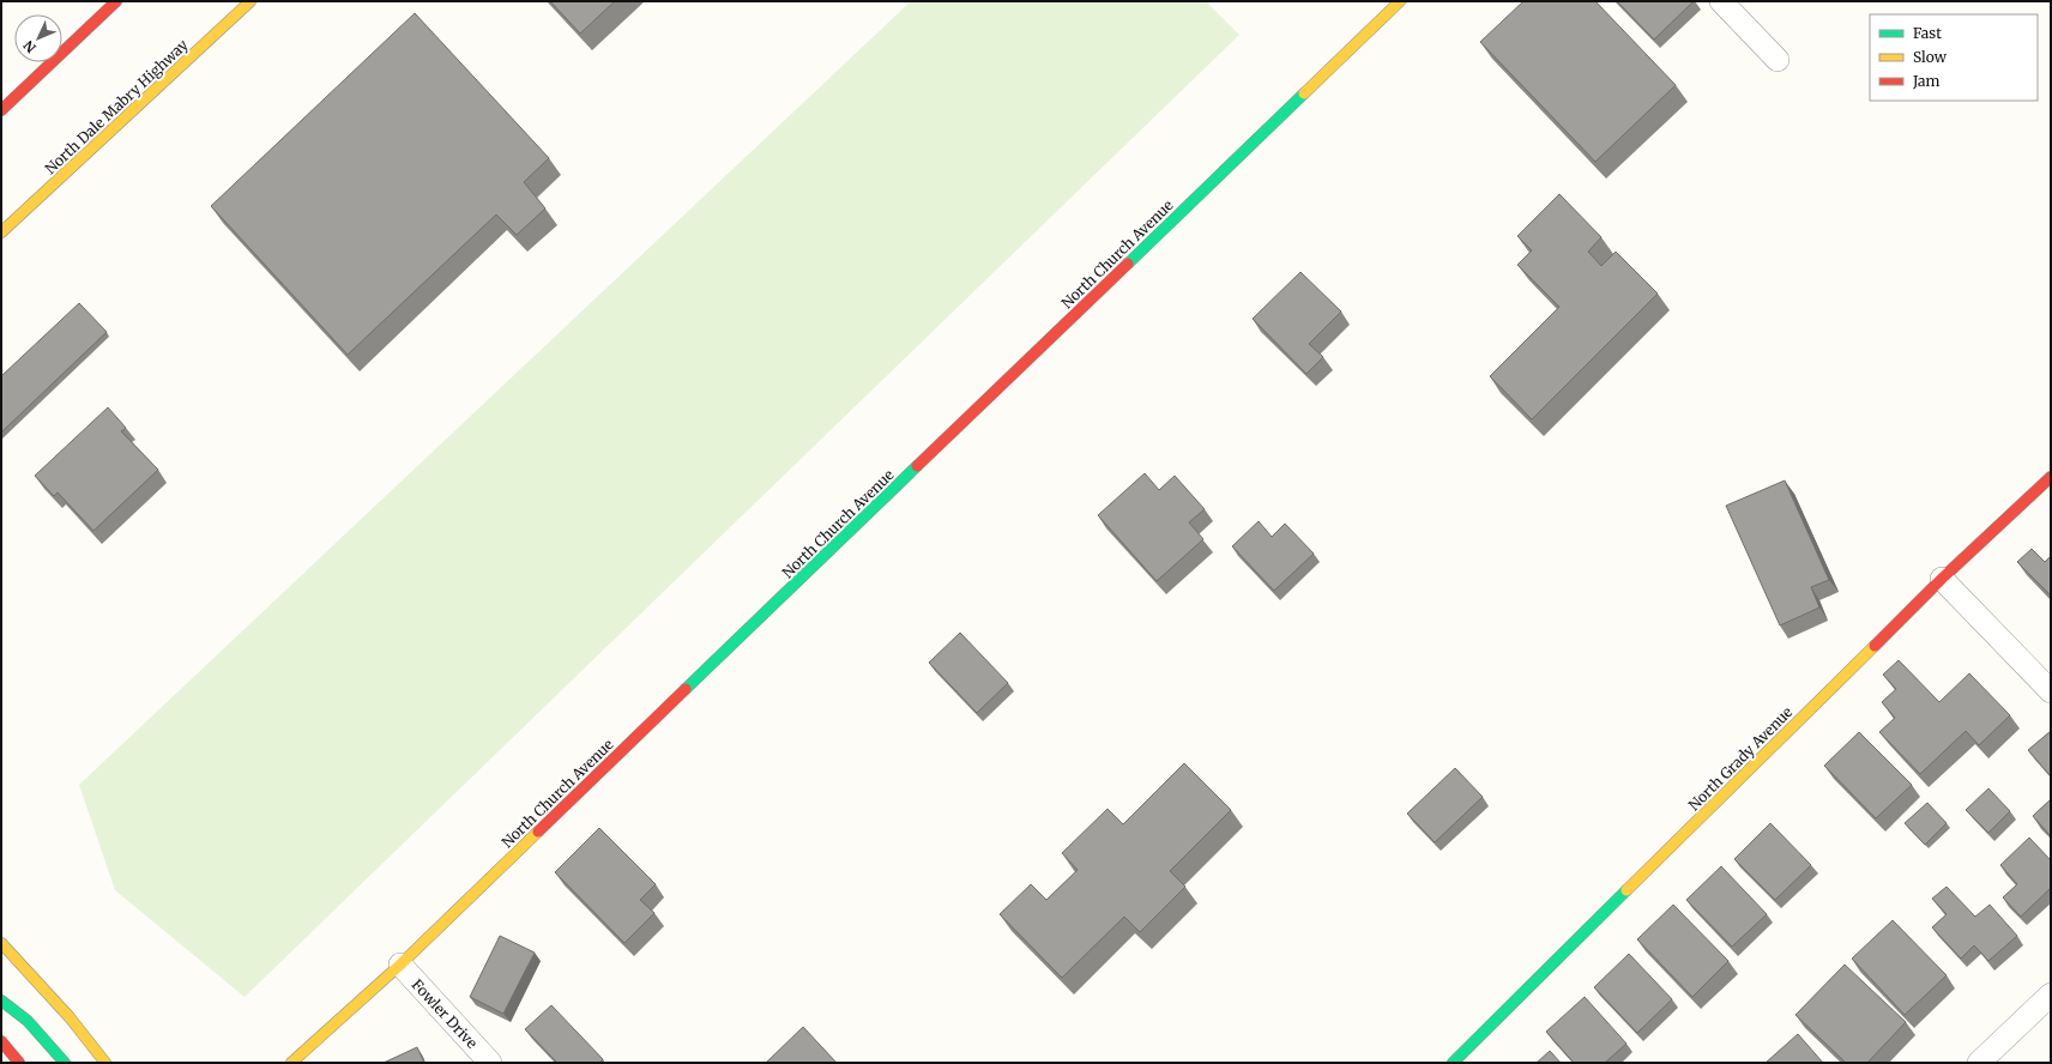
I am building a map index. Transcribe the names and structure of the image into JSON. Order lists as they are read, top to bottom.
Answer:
{
  "streets": {
    "street": [
      "North Dale Mabry Highway",
      "North Church Avenue",
      "North Grady Avenue",
      "Fowler Drive"
    ]
  },
  "crossings": [
    ["North Church Avenue", "Fowler Drive"]
  ],
  "legend": ["Fast", "Slow", "Jam"],
  "north": "bottom left"
}
